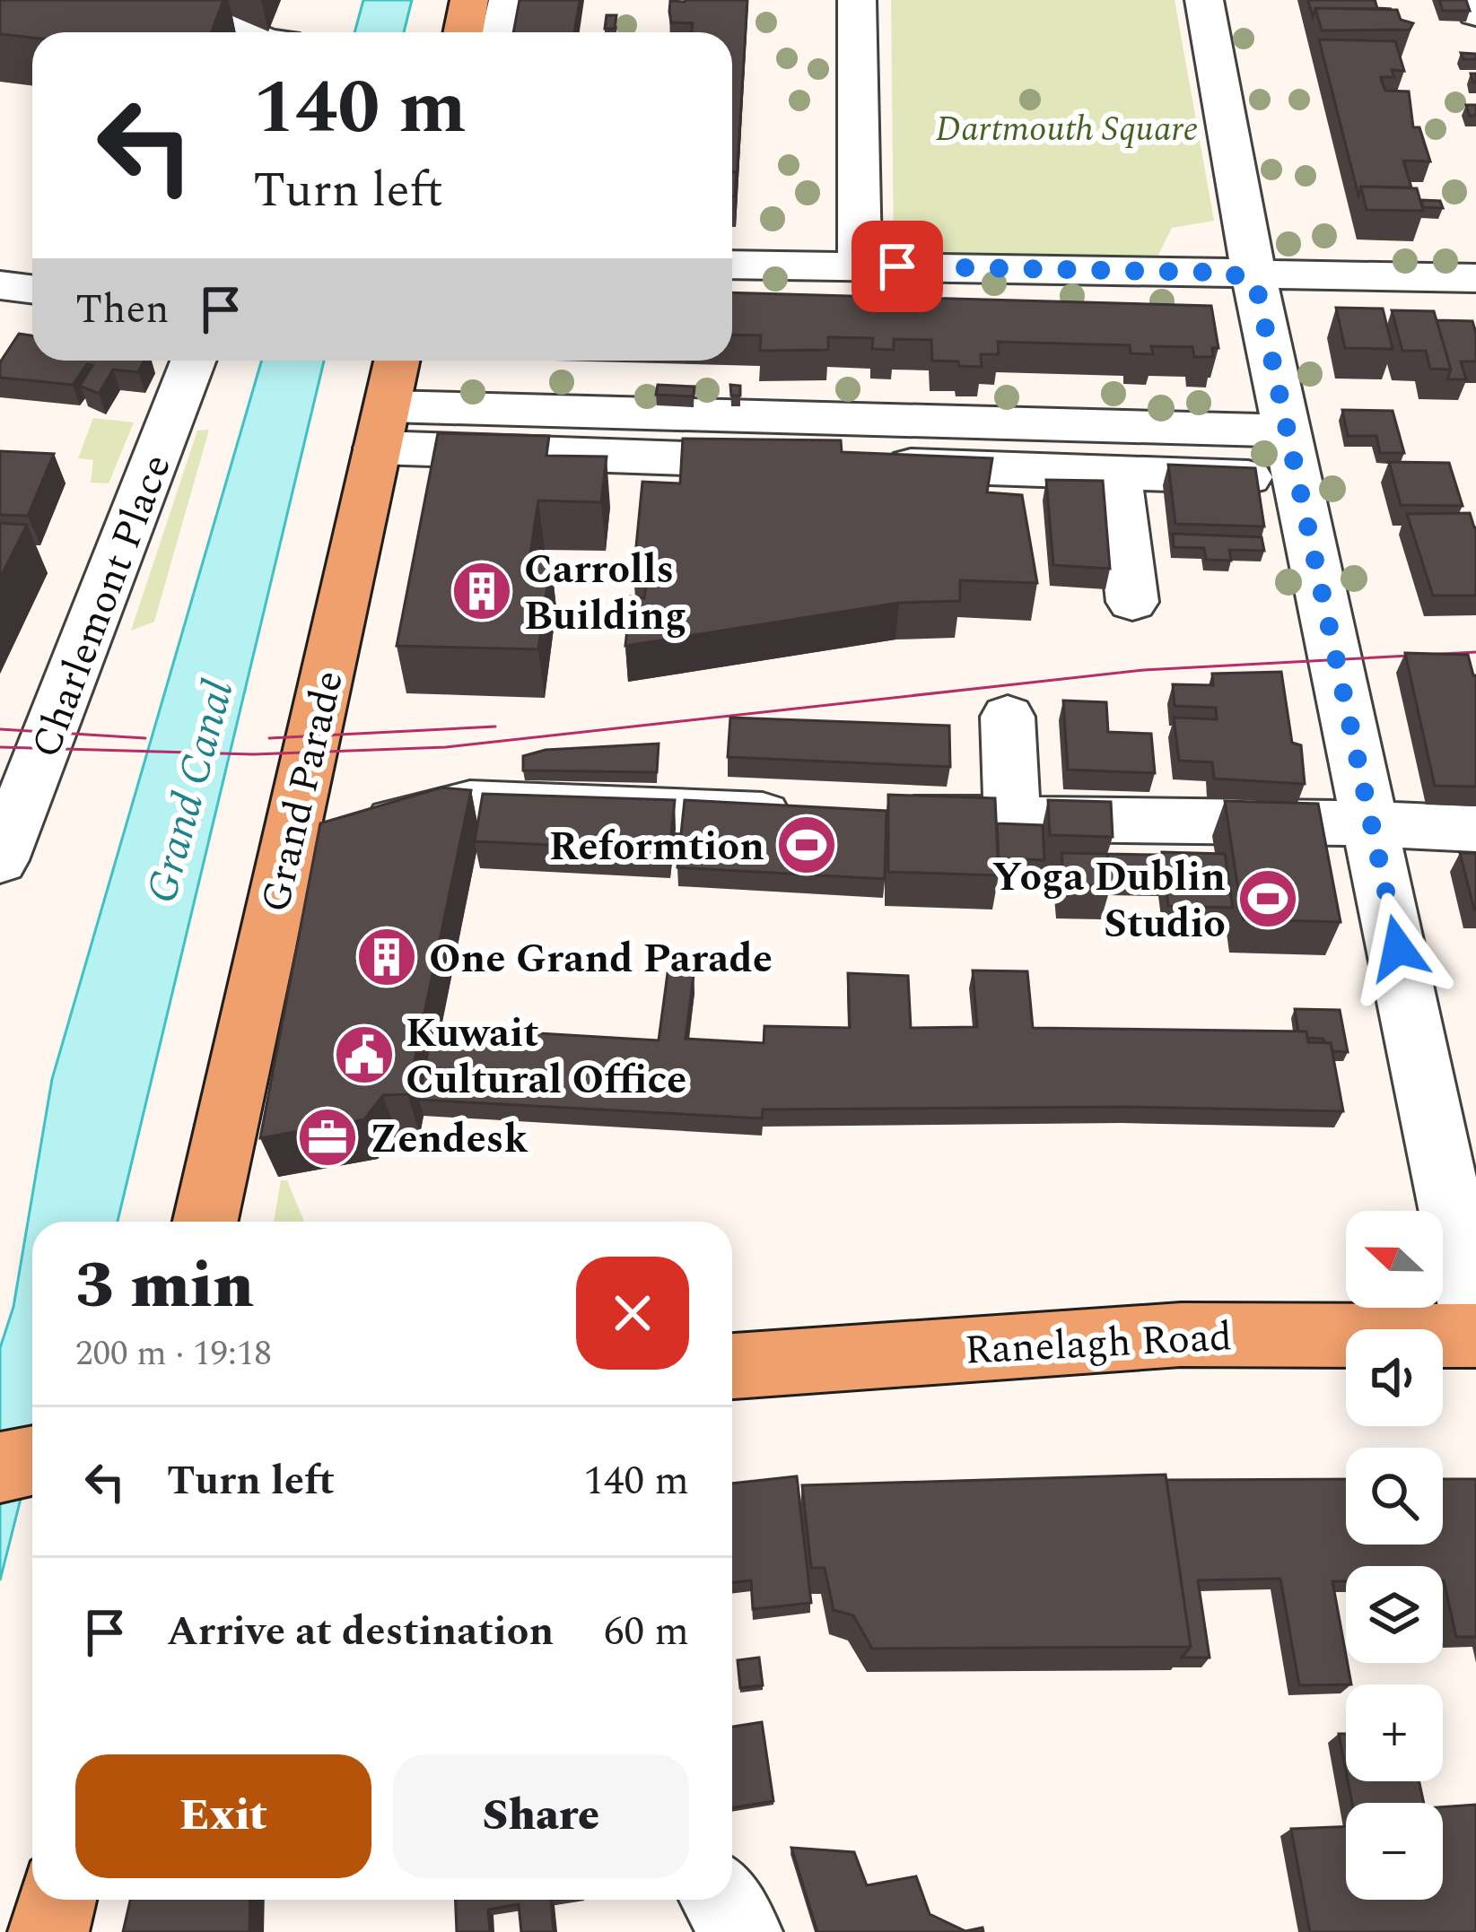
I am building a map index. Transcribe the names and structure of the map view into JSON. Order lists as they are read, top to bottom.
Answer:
{
  "streets": {
    "main road": ["Grand Parade", "Ranelagh Road"],
    "street": ["Charlemont Place"]
  },
  "water": ["Grand Canal"],
  "parks": ["Dartmouth Square"],
  "places": {
    "building": ["Carrolls Building", "One Grand Parade"],
    "sports": ["Reformtion", "Yoga Dublin Studio"],
    "public building": ["Kuwait Cultural Office"],
    "office": ["Zendesk"]
  },
  "north": "left",
  "page": {
    "turn": ["140 m", "Turn left"],
    "then": "Then",
    "map_buttons": ["+", "−"],
    "heading": ["3 min", "200 m · 19:18"],
    "list": [
      {
        "name": "Turn left",
        "value": "140 m"
      },
      {
        "name": "Arrive at destination",
        "value": "60 m"
      }
    ],
    "buttons": ["Exit", "Share"]
  }
}
